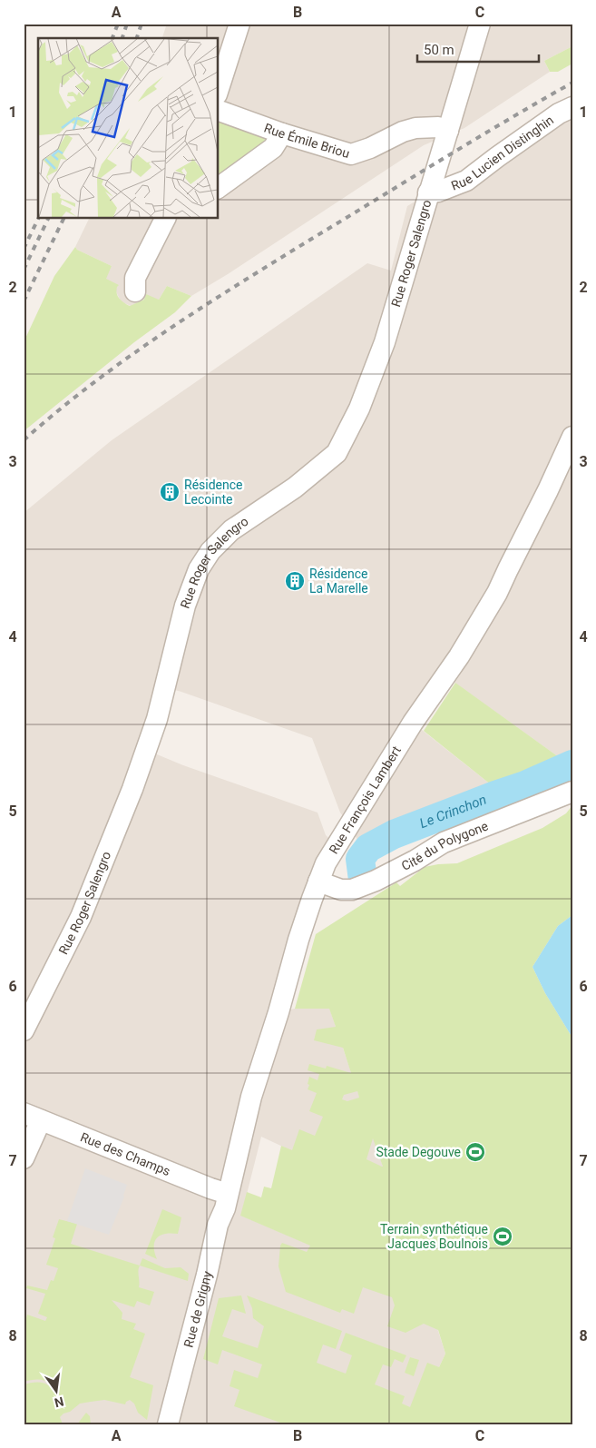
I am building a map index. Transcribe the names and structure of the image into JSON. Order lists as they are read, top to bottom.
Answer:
{
  "streets": {
    "street": [
      "Rue Émile Briou",
      "Rue Lucien Distinghin",
      "Rue Roger Salengro",
      "Rue François Lambert",
      "Cité du Polygone",
      "Rue des Champs",
      "Rue de Grigny"
    ]
  },
  "crossings": [
    ["Rue Émile Briou", "Rue Roger Salengro"],
    ["Rue Lucien Distinghin", "Rue Roger Salengro"],
    ["Rue François Lambert", "Cité du Polygone"],
    ["Rue François Lambert", "Rue des Champs"],
    ["Rue François Lambert", "Rue de Grigny"],
    ["Rue des Champs", "Rue de Grigny"]
  ],
  "water": ["Le Crinchon"],
  "places": {
    "building": ["Résidence Lecointe", "Résidence La Marelle"],
    "sports": ["Stade Degouve", "Terrain synthétique Jacques Boulnois"]
  },
  "scale_bar": "50 m",
  "north": "bottom",
  "grid": {
    "columns": ["A", "B", "C"],
    "rows": [
      "1",
      "2",
      "3",
      "4",
      "5",
      "6",
      "7",
      "8"
    ]
  }
}
